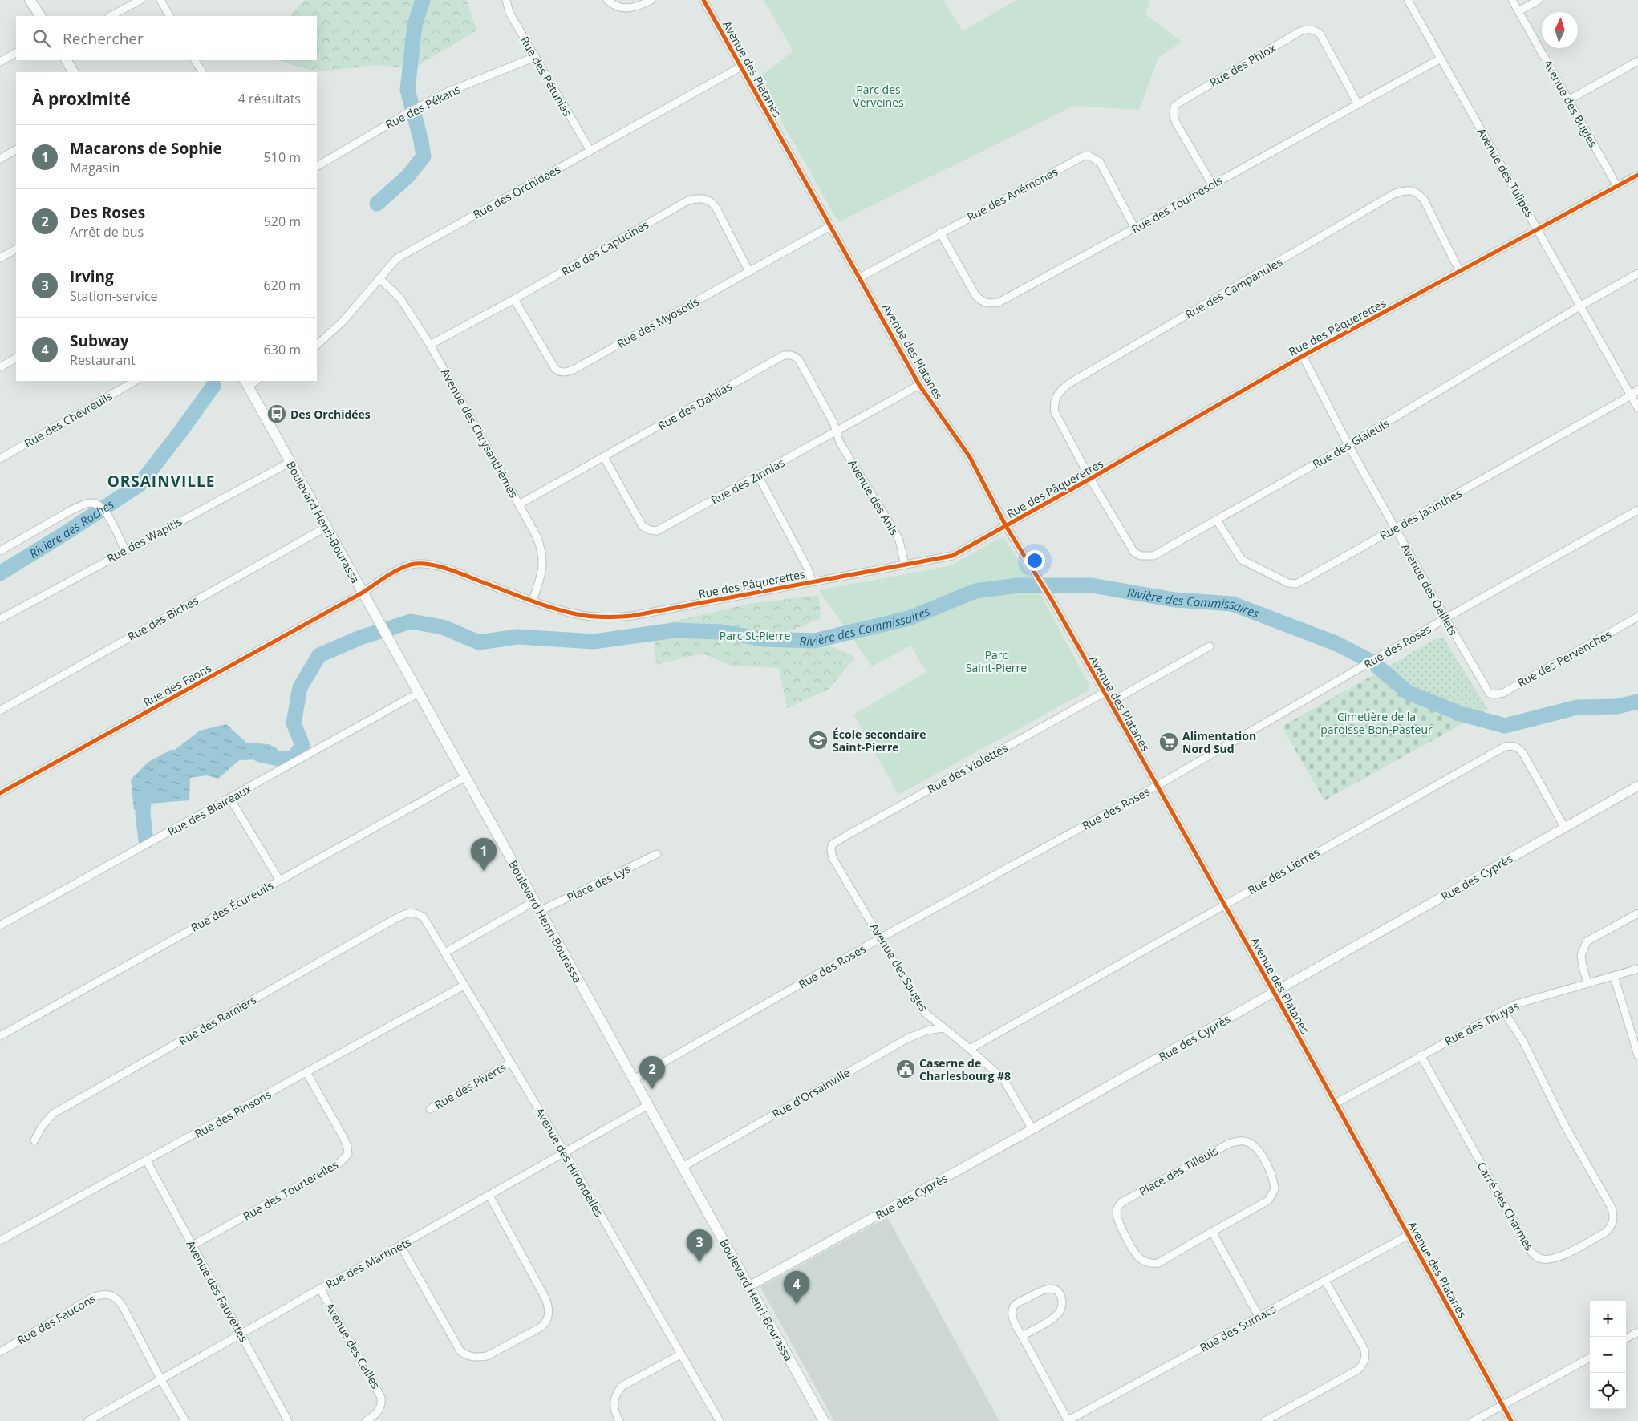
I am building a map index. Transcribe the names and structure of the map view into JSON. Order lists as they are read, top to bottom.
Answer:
{
  "streets": {
    "main road": ["Boulevard Henri-Bourassa"],
    "street": [
      "Rue des Phlox",
      "Avenue des Platanes",
      "Rue des Pétunias",
      "Avenue des Bugles",
      "Rue des Pékans",
      "Avenue des Tulipes",
      "Rue des Orchidées",
      "Rue des Anémones",
      "Rue des Tournesols",
      "Rue des Capucines",
      "Rue des Campanules",
      "Rue des Myosotis",
      "Rue des Pâquerettes",
      "Rue des Dahlias",
      "Rue des Chevreuils",
      "Avenue des Chrysanthèmes",
      "Rue des Glaïeuls",
      "Rue des Zinnias",
      "Avenue des Anis",
      "Rue des Jacinthes",
      "Rue des Wapitis",
      "Avenue des Oeillets",
      "Rue des Biches",
      "Rue des Roses",
      "Rue des Pervenches",
      "Rue des Faons",
      "Rue des Violettes",
      "Rue des Blaireaux",
      "Rue des Lierres",
      "Rue des Cyprès",
      "Place des Lys",
      "Rue des Écureuils",
      "Avenue des Sauges",
      "Rue des Ramiers",
      "Rue des Thuyas",
      "Rue des Piverts",
      "Rue d'Orsainville",
      "Rue des Pinsons",
      "Avenue des Hirondelles",
      "Place des Tilleuls",
      "Rue des Tourterelles",
      "Carré des Charmes",
      "Rue des Martinets",
      "Avenue des Fauvettes",
      "Rue des Faucons",
      "Rue des Sumacs",
      "Avenue des Cailles"
    ]
  },
  "crossings": [
    ["Rue des Phlox", "Rue des Tournesols"],
    ["Avenue des Platanes", "Rue des Orchidées"],
    ["Avenue des Platanes", "Rue des Anémones"],
    ["Avenue des Platanes", "Rue des Myosotis"],
    ["Avenue des Platanes", "Rue des Pâquerettes"],
    ["Avenue des Platanes", "Rue des Zinnias"],
    ["Avenue des Platanes", "Rue des Roses"],
    ["Avenue des Platanes", "Rue des Violettes"],
    ["Avenue des Platanes", "Rue des Lierres"],
    ["Avenue des Platanes", "Rue des Cyprès"],
    ["Avenue des Platanes", "Rue des Thuyas"],
    ["Avenue des Platanes", "Rue des Sumacs"],
    ["Rue des Pétunias", "Rue des Pékans"],
    ["Rue des Pétunias", "Rue des Orchidées"],
    ["Avenue des Bugles", "Rue des Pâquerettes"],
    ["Avenue des Tulipes", "Rue des Tournesols"],
    ["Avenue des Tulipes", "Rue des Pâquerettes"],
    ["Avenue des Tulipes", "Rue des Glaïeuls"],
    ["Avenue des Tulipes", "Rue des Jacinthes"],
    ["Rue des Orchidées", "Avenue des Chrysanthèmes"],
    ["Rue des Anémones", "Rue des Tournesols"],
    ["Rue des Capucines", "Rue des Myosotis"],
    ["Rue des Capucines", "Avenue des Chrysanthèmes"],
    ["Rue des Campanules", "Rue des Pâquerettes"],
    ["Rue des Campanules", "Rue des Glaïeuls"],
    ["Rue des Pâquerettes", "Avenue des Chrysanthèmes"],
    ["Rue des Pâquerettes", "Rue des Glaïeuls"],
    ["Rue des Pâquerettes", "Avenue des Anis"],
    ["Rue des Pâquerettes", "Boulevard Henri-Bourassa"],
    ["Rue des Pâquerettes", "Avenue des Oeillets"],
    ["Rue des Pâquerettes", "Rue des Faons"],
    ["Rue des Dahlias", "Avenue des Chrysanthèmes"],
    ["Rue des Dahlias", "Rue des Zinnias"],
    ["Rue des Dahlias", "Avenue des Anis"],
    ["Rue des Glaïeuls", "Rue des Jacinthes"],
    ["Rue des Glaïeuls", "Avenue des Oeillets"],
    ["Rue des Zinnias", "Avenue des Anis"],
    ["Rue des Jacinthes", "Avenue des Oeillets"],
    ["Boulevard Henri-Bourassa", "Rue des Wapitis"],
    ["Boulevard Henri-Bourassa", "Rue des Biches"],
    ["Boulevard Henri-Bourassa", "Rue des Roses"],
    ["Boulevard Henri-Bourassa", "Rue des Faons"],
    ["Boulevard Henri-Bourassa", "Rue des Blaireaux"],
    ["Boulevard Henri-Bourassa", "Rue des Cyprès"],
    ["Boulevard Henri-Bourassa", "Place des Lys"],
    ["Boulevard Henri-Bourassa", "Rue des Écureuils"],
    ["Boulevard Henri-Bourassa", "Rue d'Orsainville"],
    ["Boulevard Henri-Bourassa", "Rue des Martinets"],
    ["Avenue des Oeillets", "Rue des Roses"],
    ["Avenue des Oeillets", "Rue des Pervenches"],
    ["Rue des Roses", "Avenue des Sauges"],
    ["Rue des Violettes", "Avenue des Sauges"],
    ["Rue des Lierres", "Rue des Cyprès"],
    ["Rue des Lierres", "Avenue des Sauges"],
    ["Rue des Cyprès", "Avenue des Sauges"],
    ["Avenue des Sauges", "Rue d'Orsainville"],
    ["Rue des Ramiers", "Avenue des Hirondelles"],
    ["Rue des Thuyas", "Carré des Charmes"],
    ["Rue des Piverts", "Avenue des Hirondelles"],
    ["Rue des Pinsons", "Avenue des Hirondelles"],
    ["Rue des Pinsons", "Rue des Tourterelles"],
    ["Rue des Pinsons", "Avenue des Fauvettes"],
    ["Avenue des Hirondelles", "Rue des Martinets"],
    ["Rue des Tourterelles", "Avenue des Fauvettes"],
    ["Rue des Martinets", "Avenue des Fauvettes"],
    ["Rue des Martinets", "Rue des Faucons"],
    ["Rue des Martinets", "Avenue des Cailles"]
  ],
  "districts": ["ORSAINVILLE"],
  "water": ["Rivière des Roches", "Rivière des Commissaires"],
  "parks": [
    "Parc des Verveines",
    "Parc St-Pierre",
    "Parc Saint-Pierre",
    "Cimetière de la paroisse Bon-Pasteur"
  ],
  "places": {
    "bus stop": ["Des Orchidées"],
    "school or university": ["École secondaire Saint-Pierre"],
    "supermarket": ["Alimentation Nord Sud"],
    "public building": ["Caserne de Charlesbourg #8"]
  },
  "north": "top",
  "page": {
    "search": "Rechercher",
    "heading": ["À proximité", "4 résultats"],
    "list": [
      {
        "mark": "1",
        "name": "Macarons de Sophie",
        "note": "Magasin",
        "value": "510 m"
      },
      {
        "mark": "2",
        "name": "Des Roses",
        "note": "Arrêt de bus",
        "value": "520 m"
      },
      {
        "mark": "3",
        "name": "Irving",
        "note": "Station-service",
        "value": "620 m"
      },
      {
        "mark": "4",
        "name": "Subway",
        "note": "Restaurant",
        "value": "630 m"
      }
    ],
    "pins": [
      "1",
      "2",
      "3",
      "4"
    ],
    "map_buttons": ["+", "−"]
  }
}
